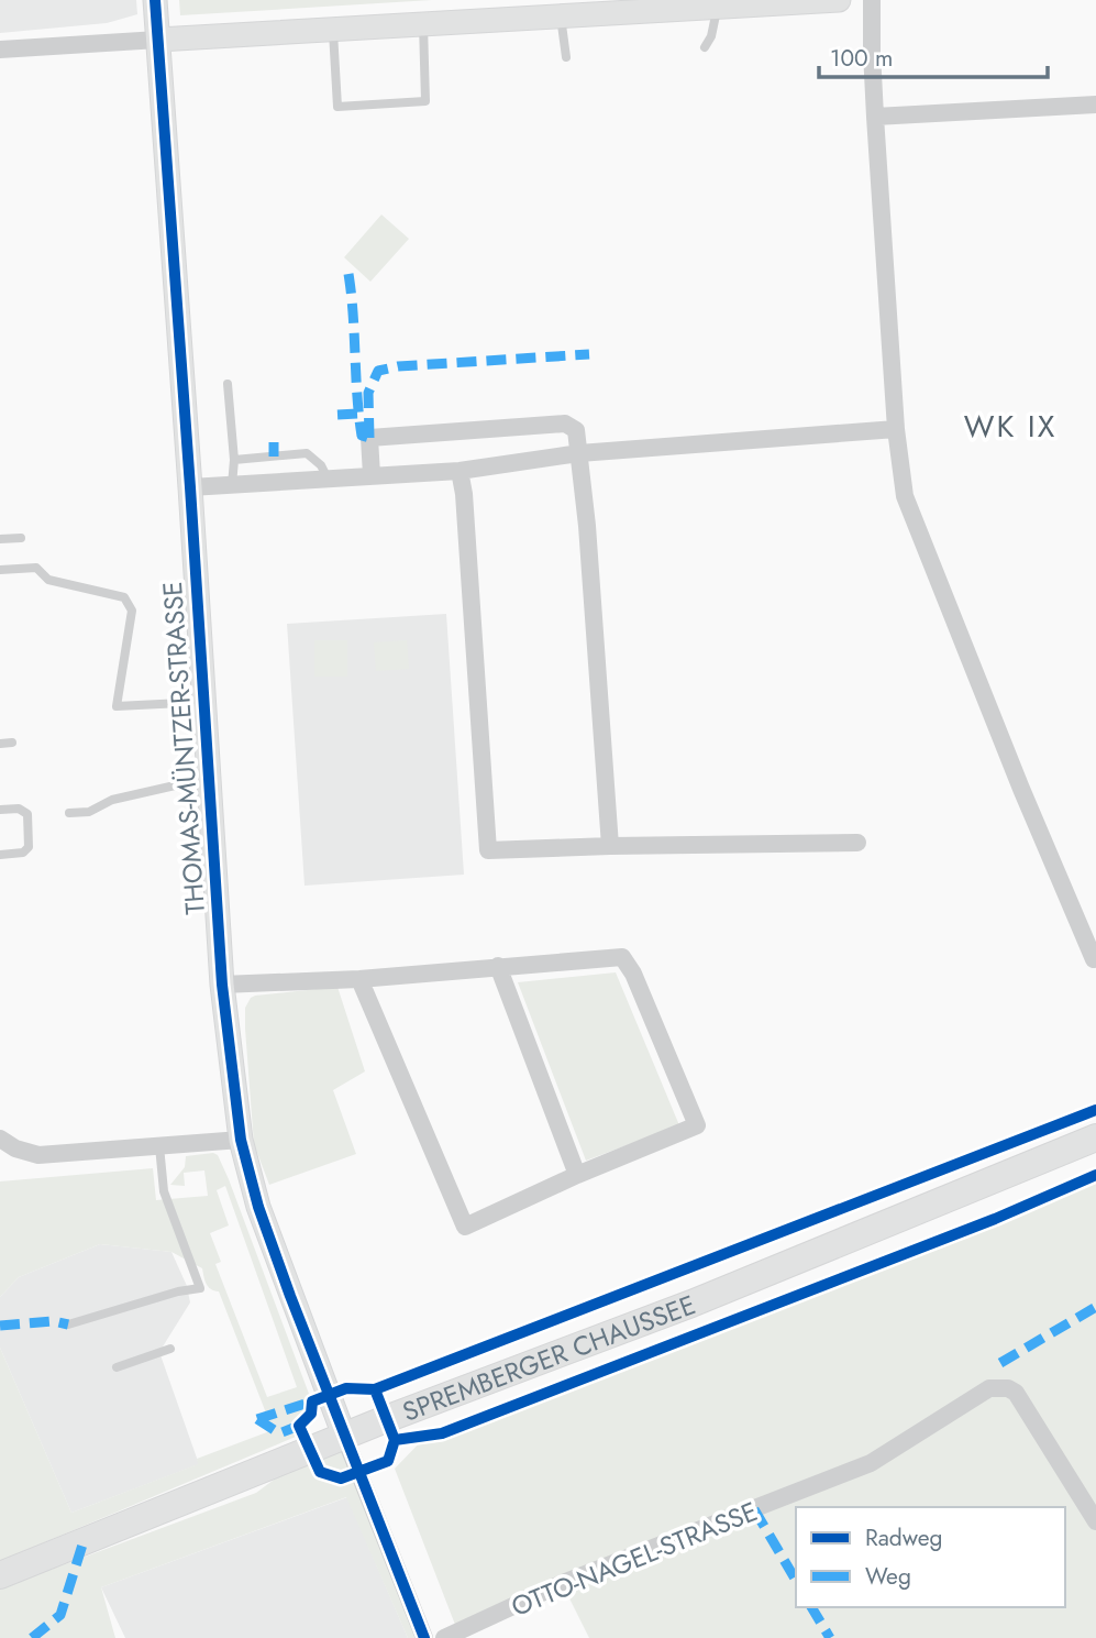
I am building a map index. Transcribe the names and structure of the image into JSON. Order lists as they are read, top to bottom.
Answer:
{
  "streets": {
    "main road": ["SPREMBERGER CHAUSSEE"],
    "street": ["THOMAS-MÜNTZER-STRASSE", "OTTO-NAGEL-STRASSE"]
  },
  "crossings": [
    ["THOMAS-MÜNTZER-STRASSE", "SPREMBERGER CHAUSSEE"]
  ],
  "districts": ["WK IX"],
  "legend": ["Radweg", "Weg"],
  "scale_bar": "100 m"
}
